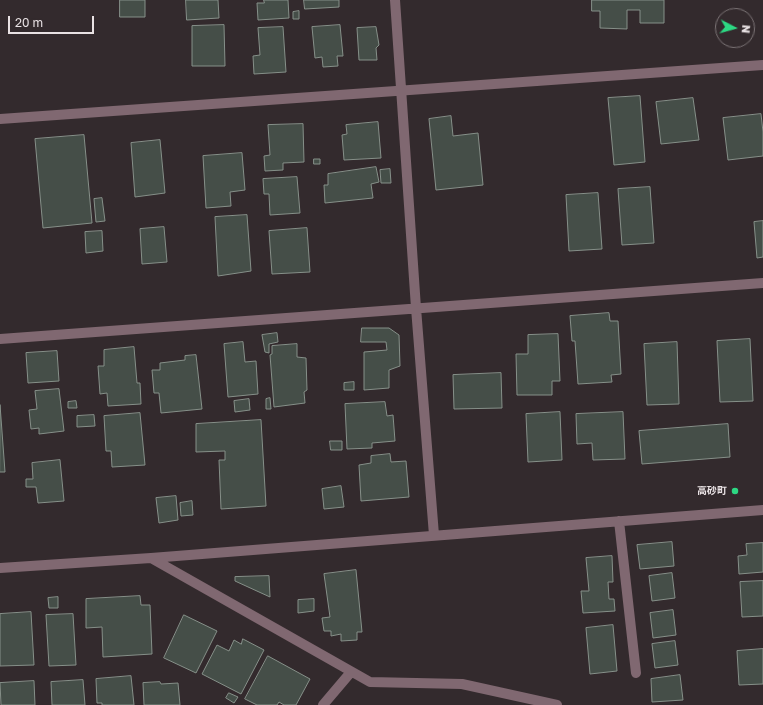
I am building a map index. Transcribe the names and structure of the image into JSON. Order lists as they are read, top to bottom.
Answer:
{
  "places": ["高砂町"],
  "scale_bar": "20 m",
  "north": "right"
}
